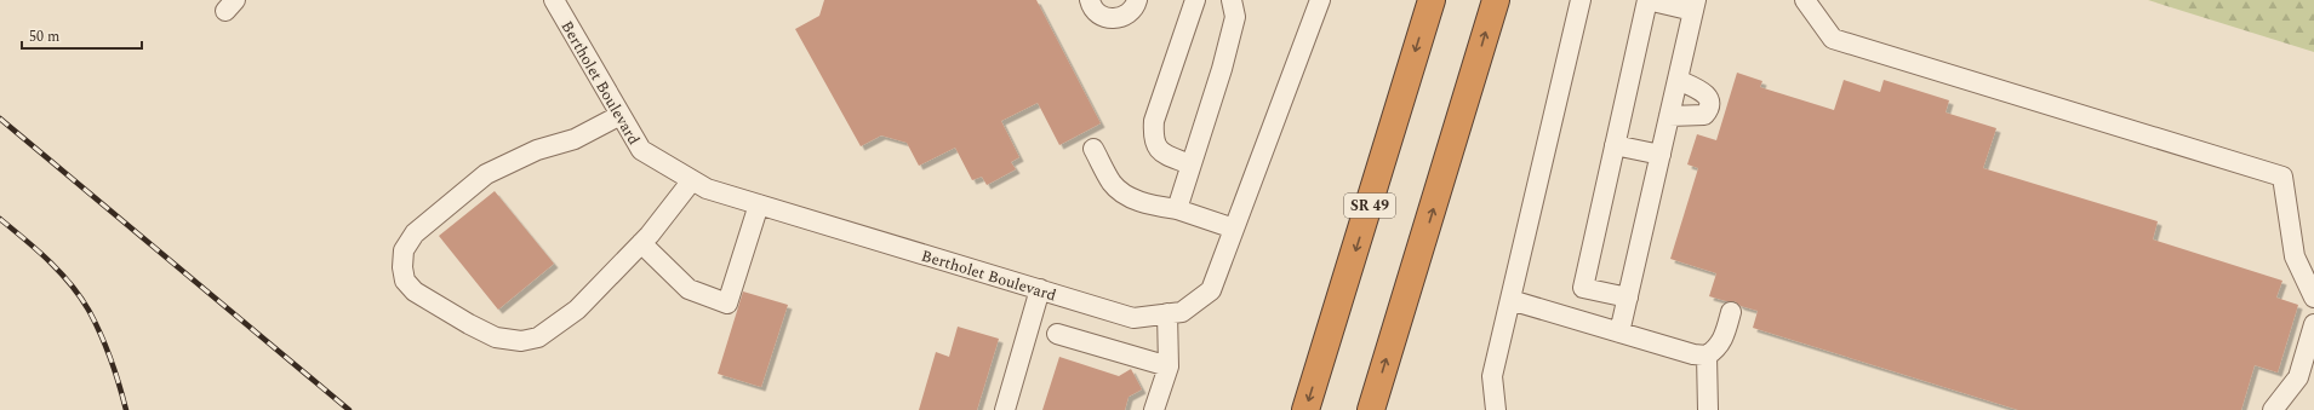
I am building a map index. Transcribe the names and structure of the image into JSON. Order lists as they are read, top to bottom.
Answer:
{
  "streets": {
    "highway": ["SR 49"],
    "street": ["Bertholet Boulevard"]
  },
  "scale_bar": "50 m"
}
